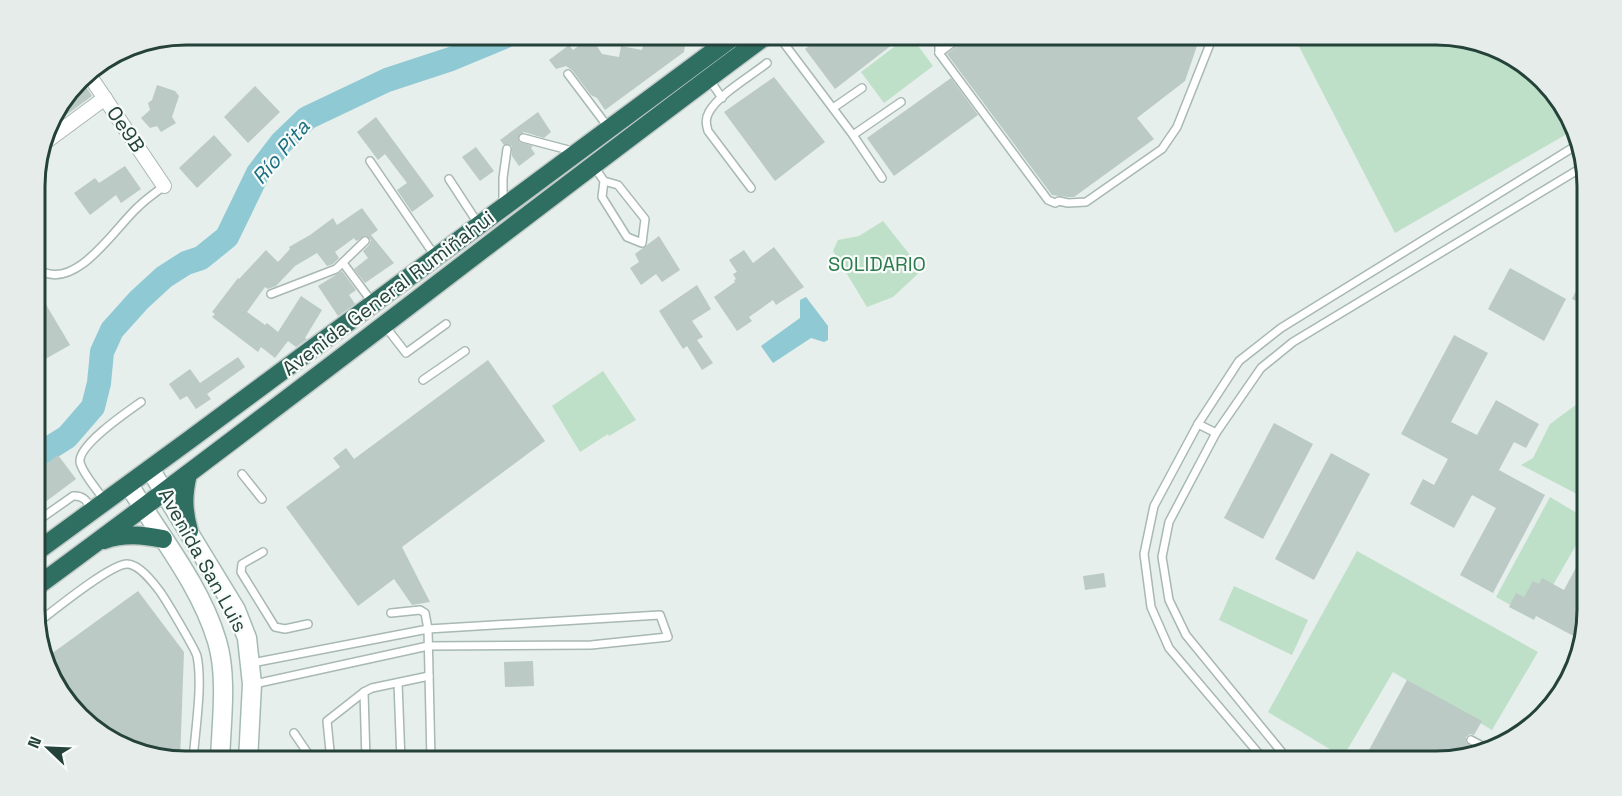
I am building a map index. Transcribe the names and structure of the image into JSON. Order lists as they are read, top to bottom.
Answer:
{
  "streets": {
    "highway": ["Avenida General Rumiñahui"],
    "main road": ["Avenida San Luis"],
    "street": ["Oe9B"]
  },
  "crossings": [
    ["Avenida General Rumiñahui", "Avenida San Luis"]
  ],
  "water": ["Río Pita"],
  "parks": ["SOLIDARIO"],
  "north": "top left"
}
